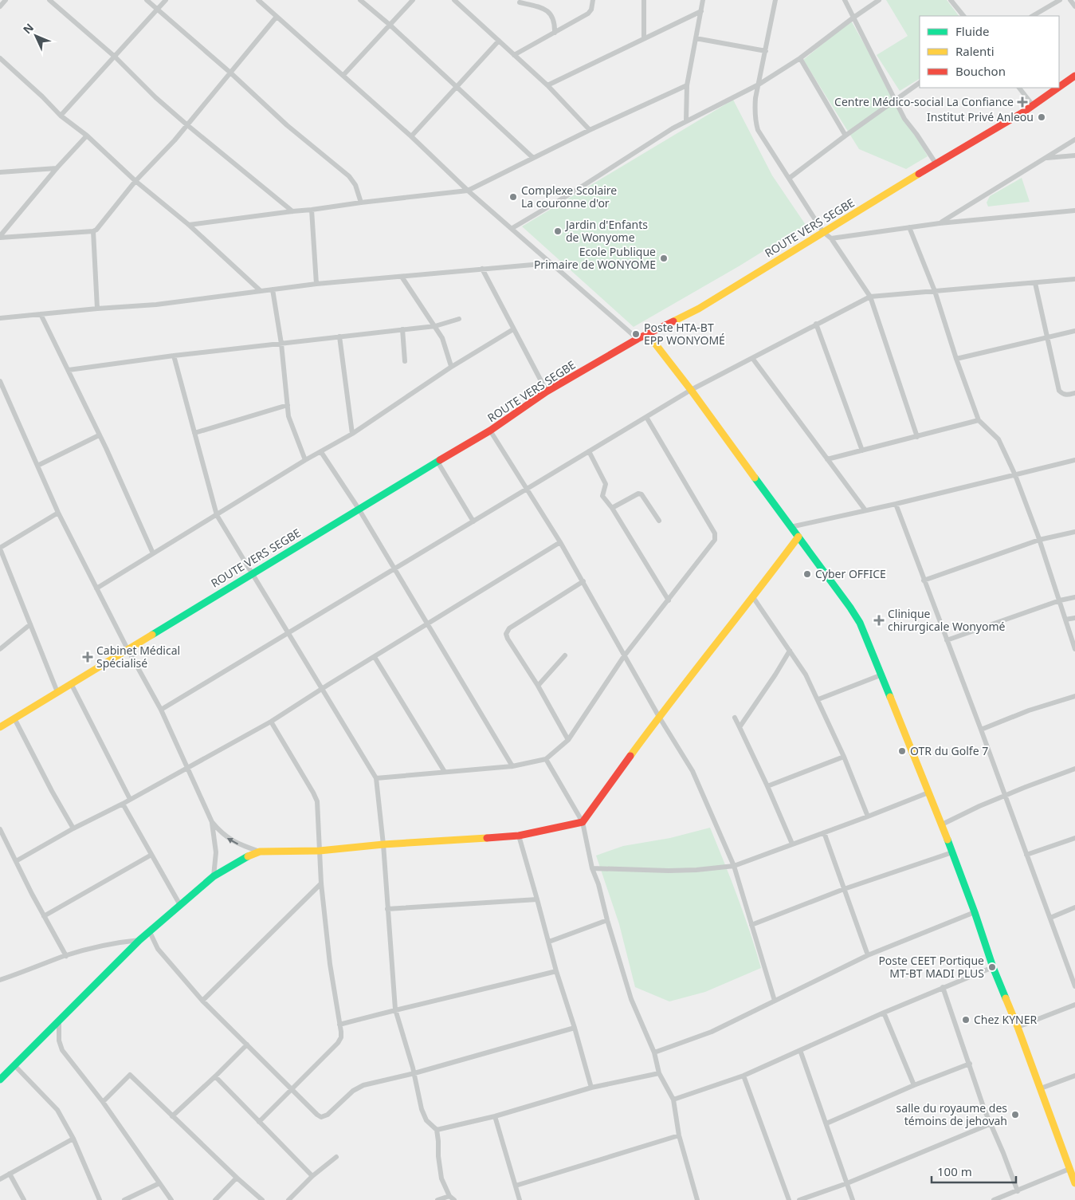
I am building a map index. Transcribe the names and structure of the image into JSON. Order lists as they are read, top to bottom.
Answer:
{
  "streets": {
    "street": ["ROUTE VERS SEGBE"]
  },
  "places": {
    "health": ["Centre Médico-social La Confiance", "Clinique chirurgicale Wonyomé", "Cabinet Médical Spécialisé"],
    "other": [
      "Institut Privé Anleou",
      "Complexe Scolaire La couronne d'or",
      "Jardin d'Enfants de Wonyome",
      "Ecole Publique Primaire de WONYOME",
      "Poste HTA-BT EPP WONYOMÉ",
      "Cyber OFFICE",
      "OTR du Golfe 7",
      "Poste CEET Portique MT-BT MADI PLUS",
      "Chez KYNER",
      "salle du royaume des témoins de jehovah"
    ]
  },
  "legend": ["Fluide", "Ralenti", "Bouchon"],
  "scale_bar": "100 m",
  "north": "top left"
}
